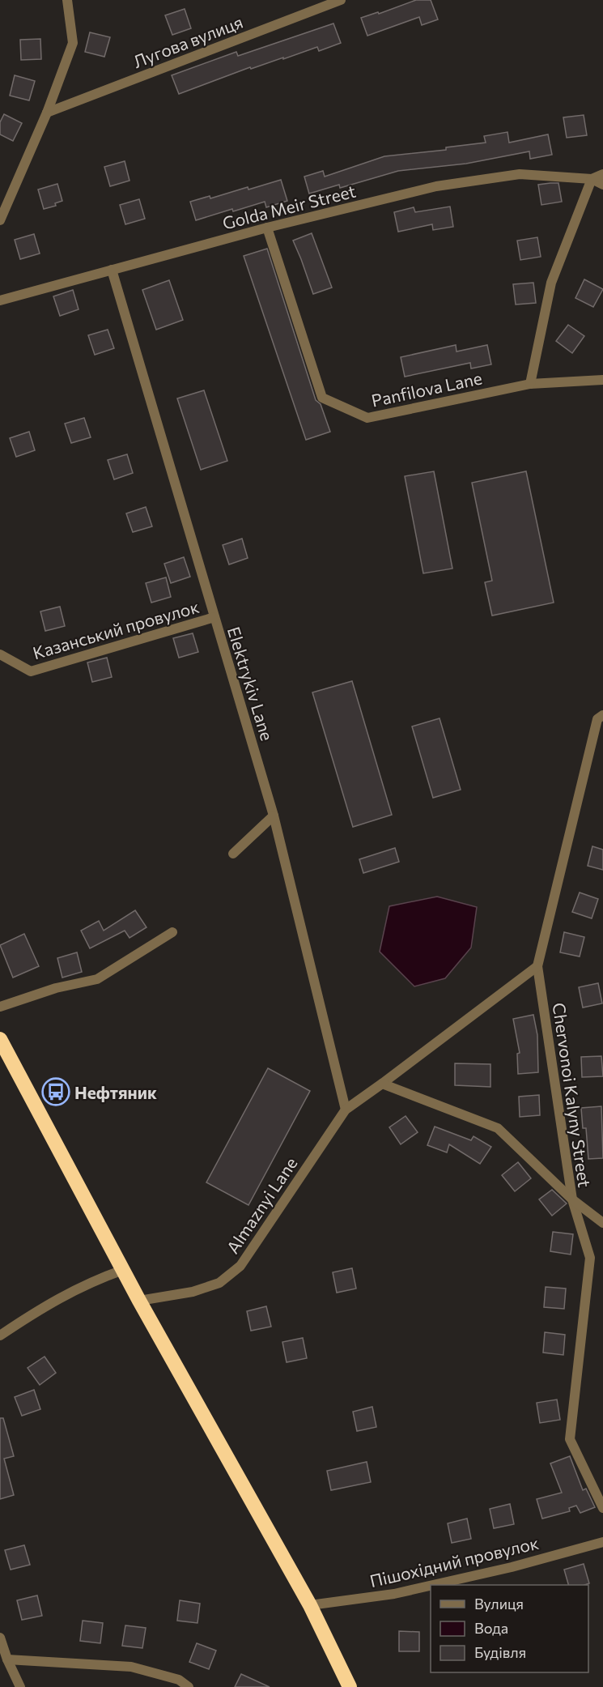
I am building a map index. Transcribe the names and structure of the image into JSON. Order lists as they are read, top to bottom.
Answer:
{
  "streets": {
    "street": [
      "Лугова вулиця",
      "Golda Meir Street",
      "Panfilova Lane",
      "Казанський провулок",
      "Elektrykiv Lane",
      "Chervonoi Kalyny Street",
      "Almaznyi Lane",
      "Пішохідний провулок"
    ]
  },
  "crossings": [
    ["Golda Meir Street", "Panfilova Lane"],
    ["Golda Meir Street", "Elektrykiv Lane"],
    ["Казанський провулок", "Elektrykiv Lane"],
    ["Elektrykiv Lane", "Almaznyi Lane"],
    ["Chervonoi Kalyny Street", "Almaznyi Lane"]
  ],
  "places": {
    "bus stop": ["Нефтяник"]
  },
  "legend": ["Вулиця", "Вода", "Будівля"]
}
